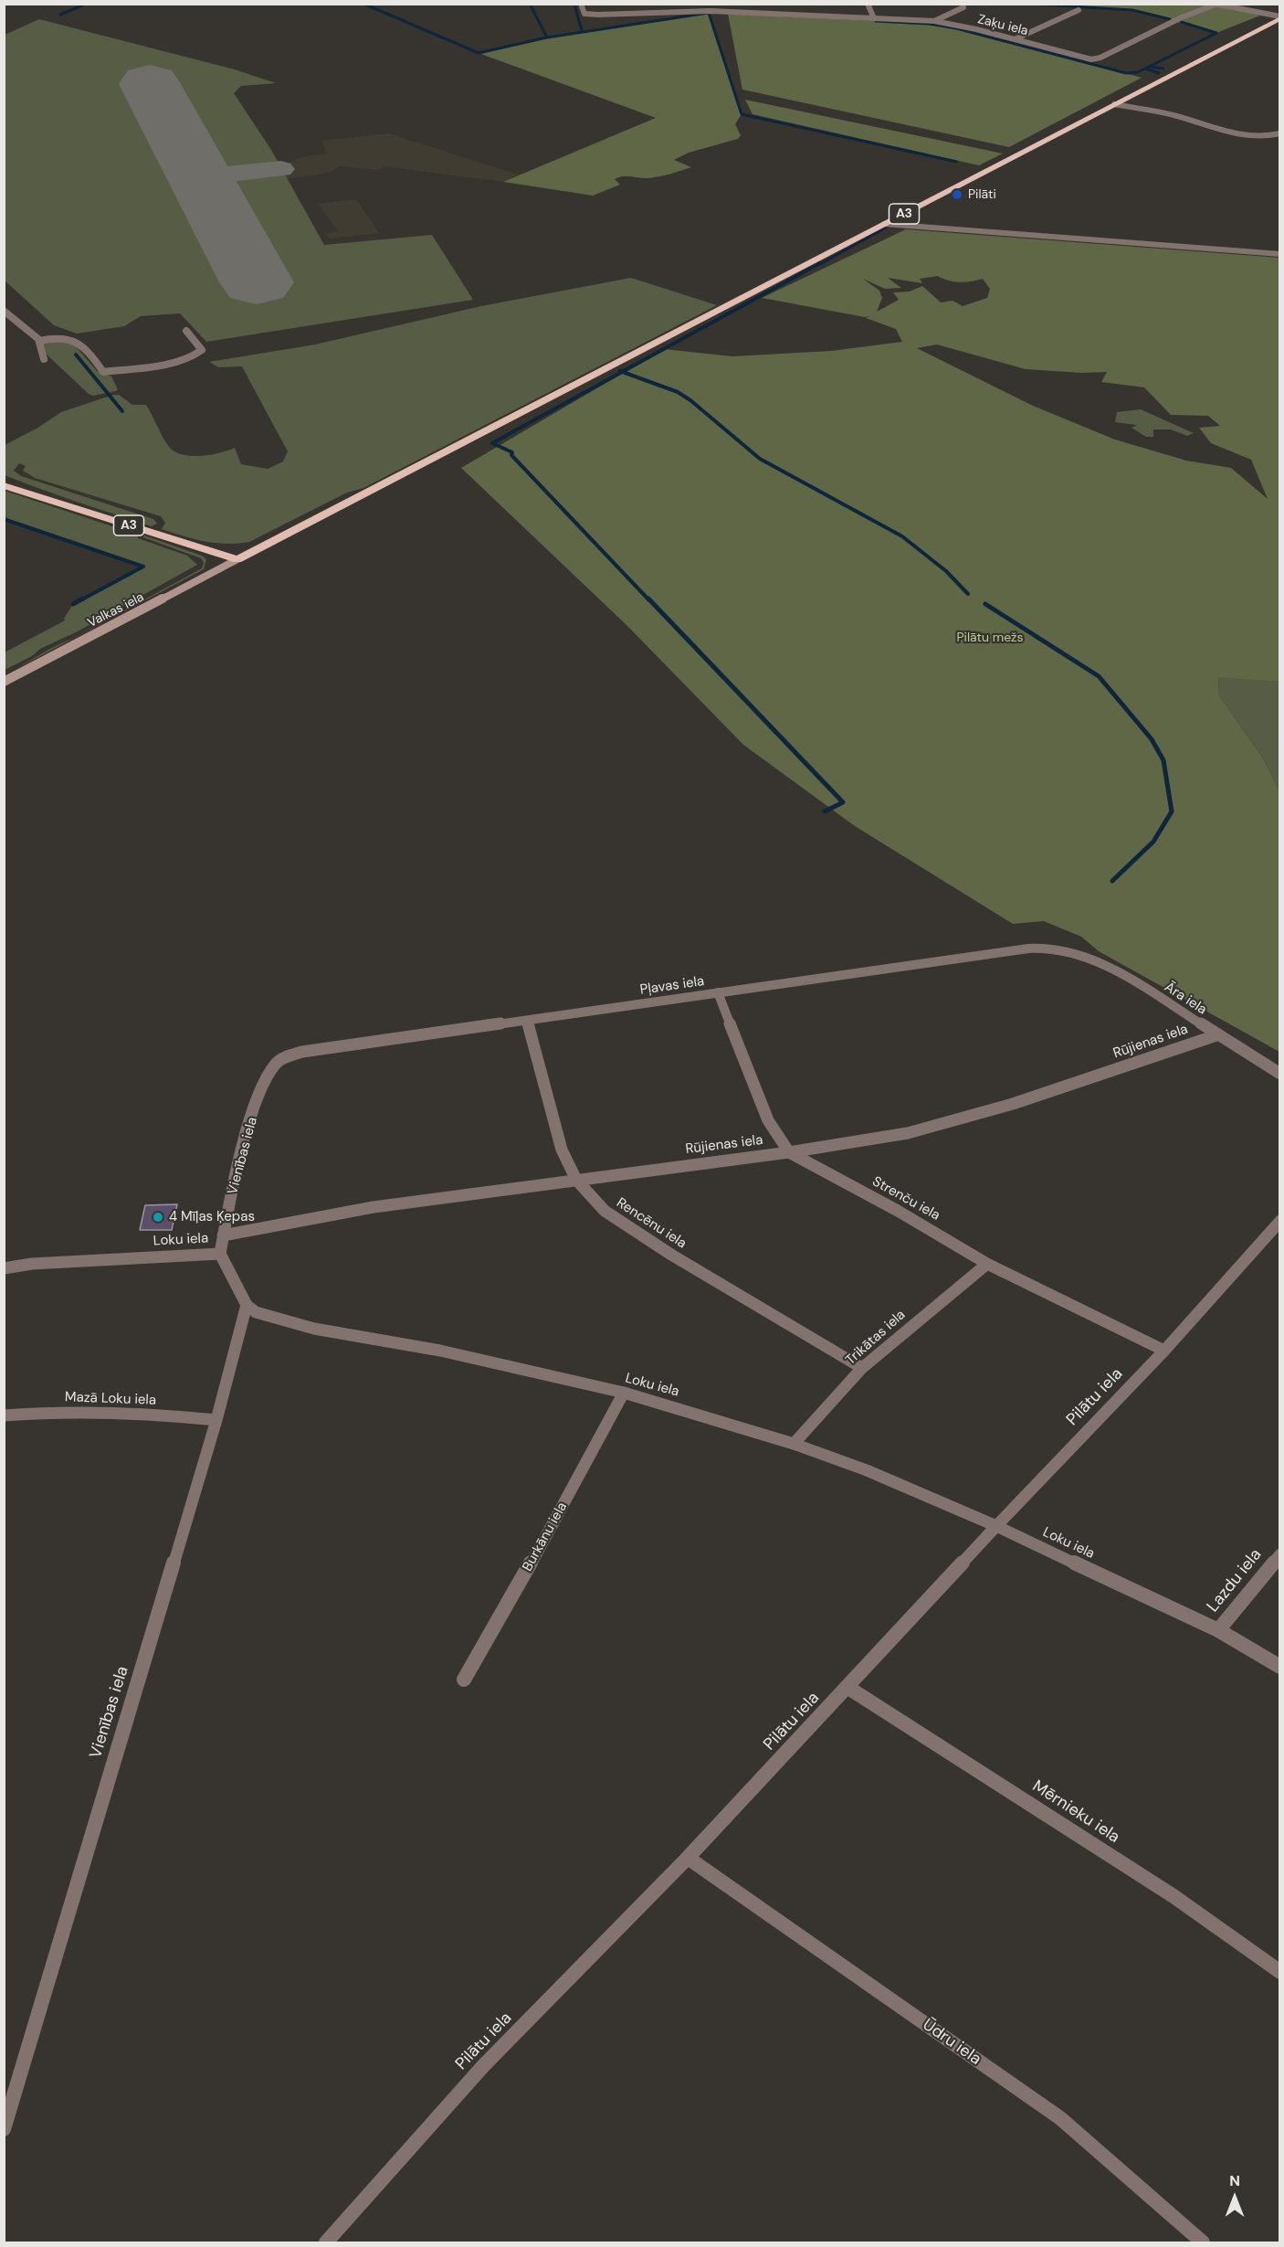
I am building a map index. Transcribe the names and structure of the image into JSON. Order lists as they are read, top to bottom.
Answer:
{
  "streets": {
    "highway": ["A3"],
    "main road": ["Valkas iela"],
    "street": [
      "Zaķu iela",
      "Pļavas iela",
      "Āra iela",
      "Rūjienas iela",
      "Vienības iela",
      "Strenču iela",
      "Rencēnu iela",
      "Loku iela",
      "Trikātas iela",
      "Pilātu iela",
      "Mazā Loku iela",
      "Burkānu iela",
      "Lazdu iela",
      "Mērnieku iela",
      "Ūdru iela"
    ]
  },
  "crossings": [
    ["A3", "Valkas iela"],
    ["Pļavas iela", "Āra iela"],
    ["Pļavas iela", "Vienības iela"],
    ["Pļavas iela", "Strenču iela"],
    ["Pļavas iela", "Rencēnu iela"],
    ["Āra iela", "Rūjienas iela"],
    ["Rūjienas iela", "Vienības iela"],
    ["Rūjienas iela", "Strenču iela"],
    ["Rūjienas iela", "Rencēnu iela"],
    ["Vienības iela", "Loku iela"],
    ["Vienības iela", "Mazā Loku iela"],
    ["Strenču iela", "Trikātas iela"],
    ["Strenču iela", "Pilātu iela"],
    ["Rencēnu iela", "Trikātas iela"],
    ["Loku iela", "Trikātas iela"],
    ["Loku iela", "Pilātu iela"],
    ["Loku iela", "Burkānu iela"],
    ["Loku iela", "Lazdu iela"],
    ["Pilātu iela", "Mērnieku iela"],
    ["Pilātu iela", "Ūdru iela"]
  ],
  "parks": ["Pilātu mežs"],
  "places": ["Pilāti", "4 Mīļas Ķepas"],
  "north": "top"
}
